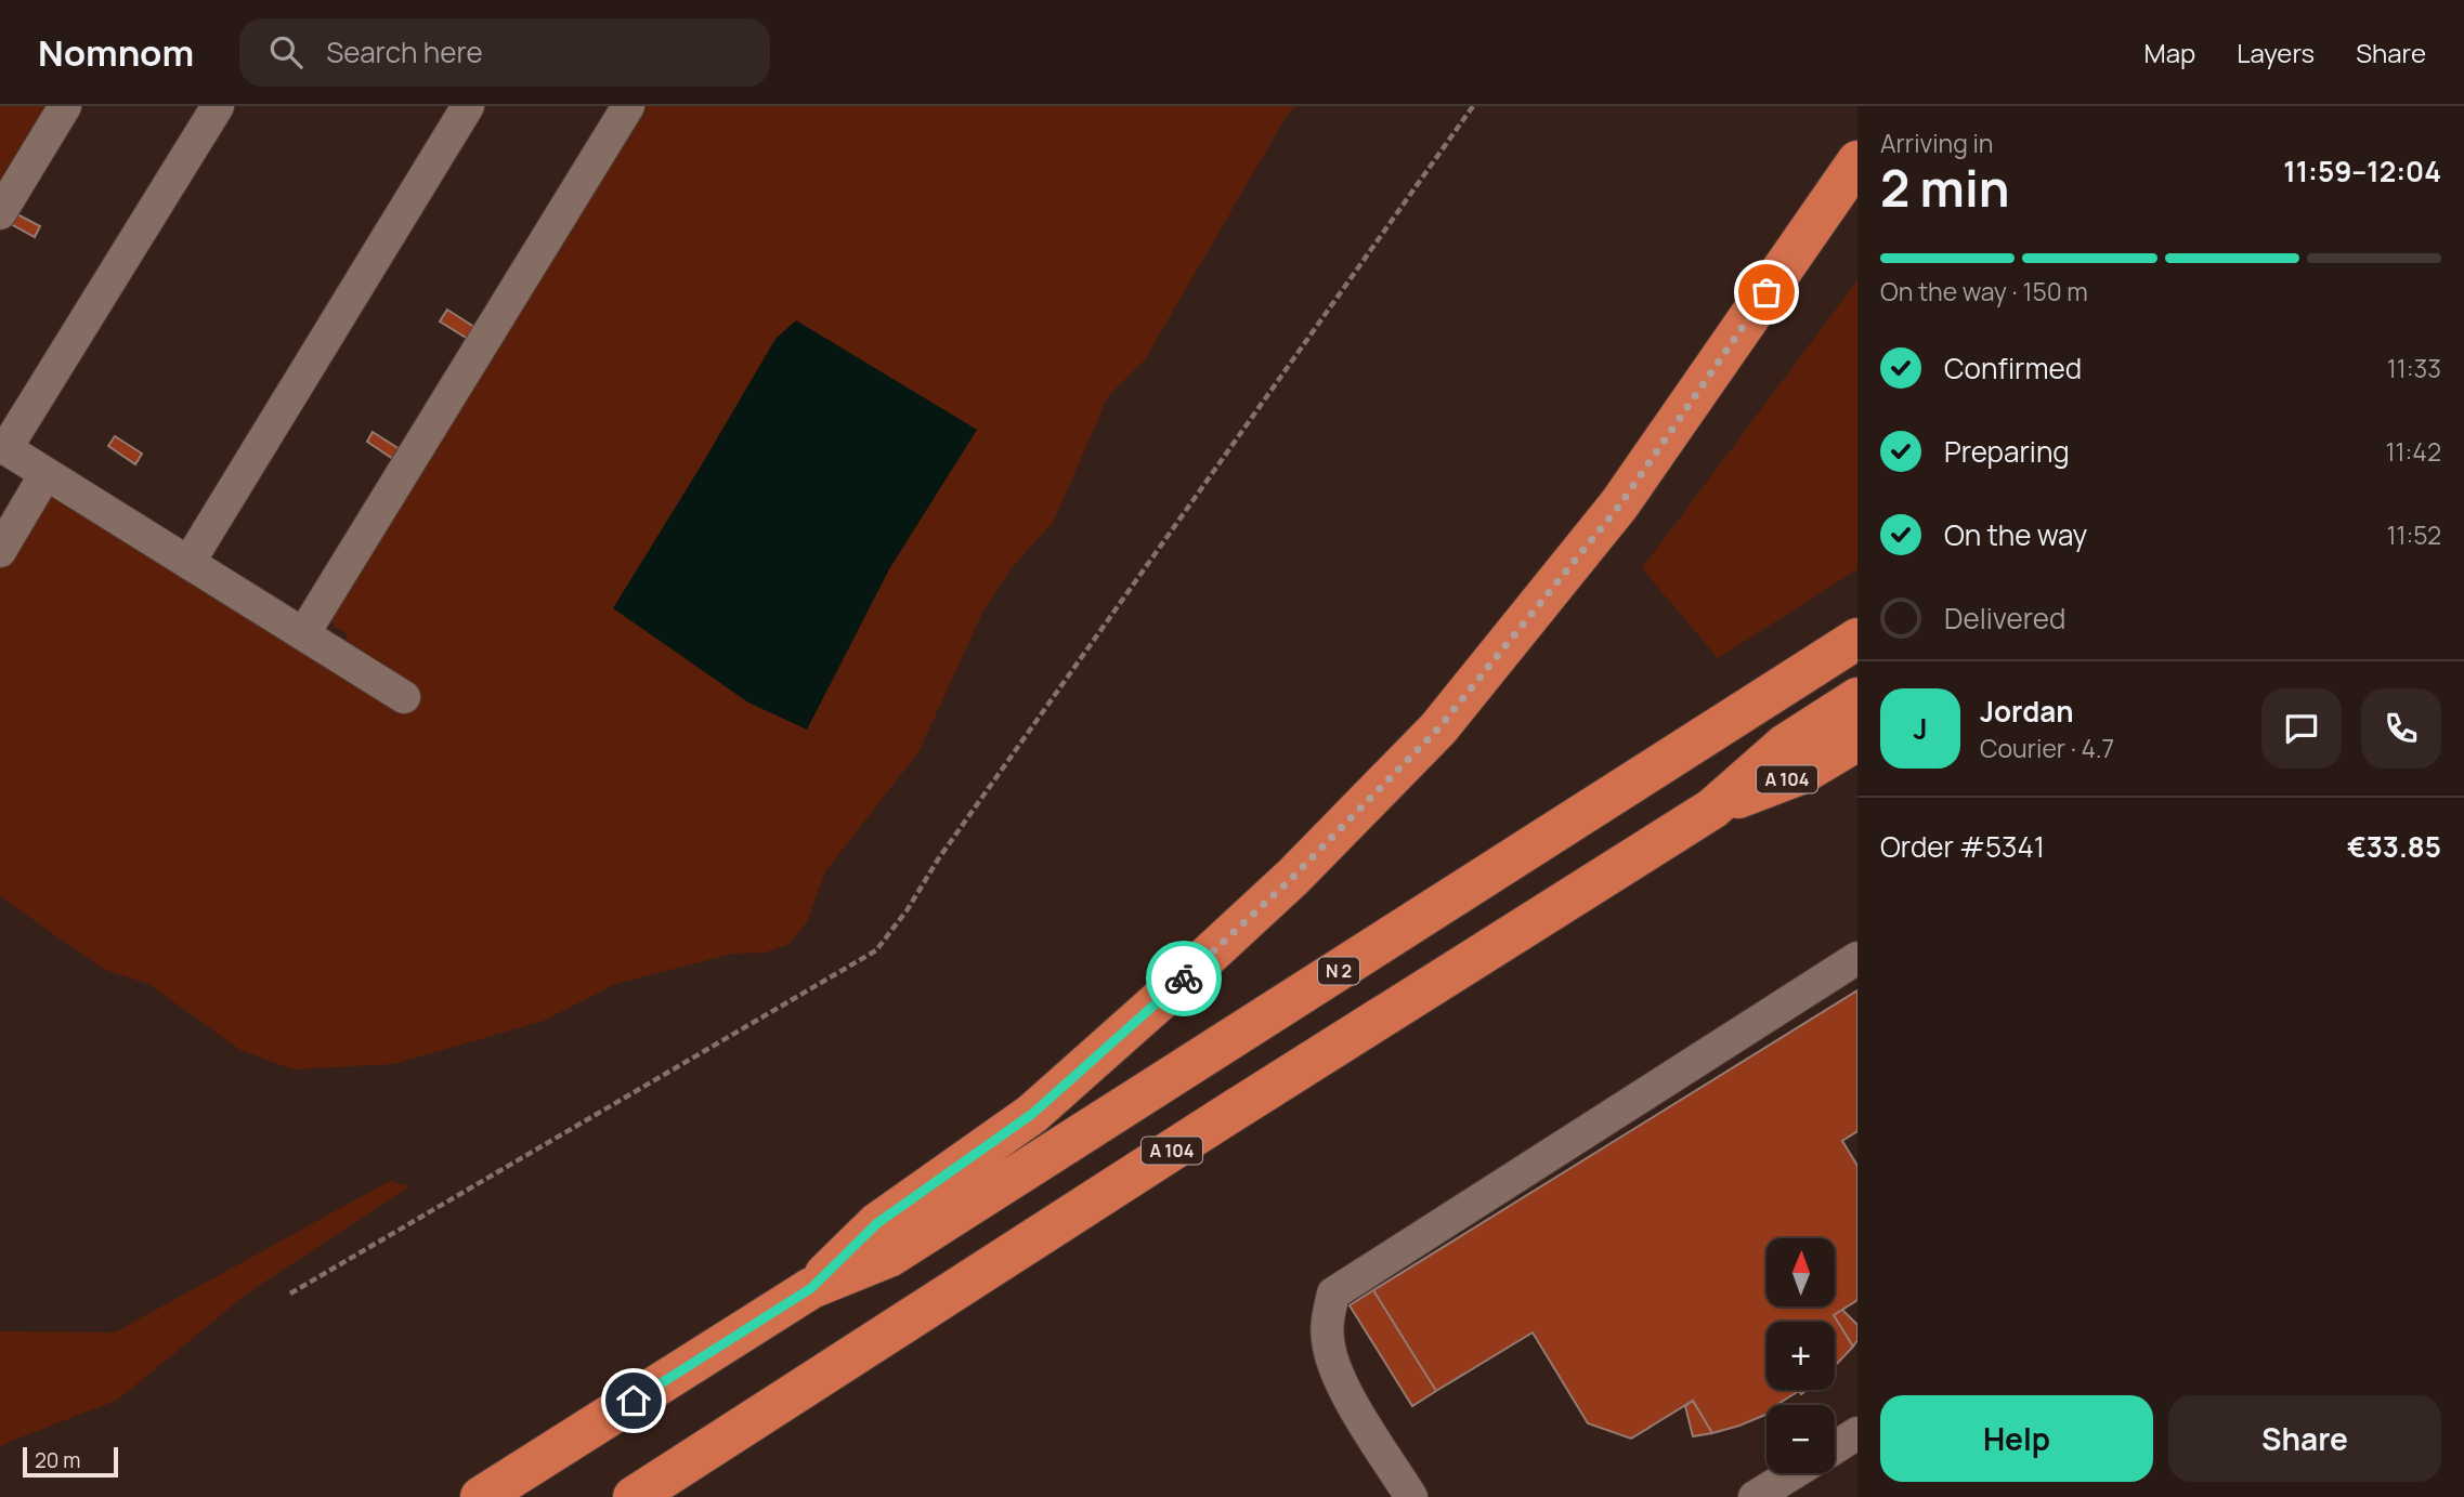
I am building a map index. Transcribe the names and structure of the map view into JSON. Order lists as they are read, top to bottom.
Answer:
{
  "streets": {
    "highway": ["A 104", "N 2"]
  },
  "scale_bar": "20 m",
  "north": "top",
  "page": {
    "header": "Nomnom",
    "search": "Search here",
    "nav": ["Map", "Layers", "Share"],
    "heading": ["2 min", "Arriving in", "11:59–12:04"],
    "panel": [
      "Jordan",
      "Courier · 4.7",
      "Order #5341",
      "€33.85"
    ],
    "bar": "On the way · 150 m",
    "list": [
      ["Confirmed", "11:33"],
      ["Preparing", "11:42"],
      ["On the way", "11:52"],
      "Delivered"
    ],
    "round": "J",
    "map_buttons": ["+", "−"],
    "buttons": ["Help", "Share"],
    "scale": "20 m"
  }
}
